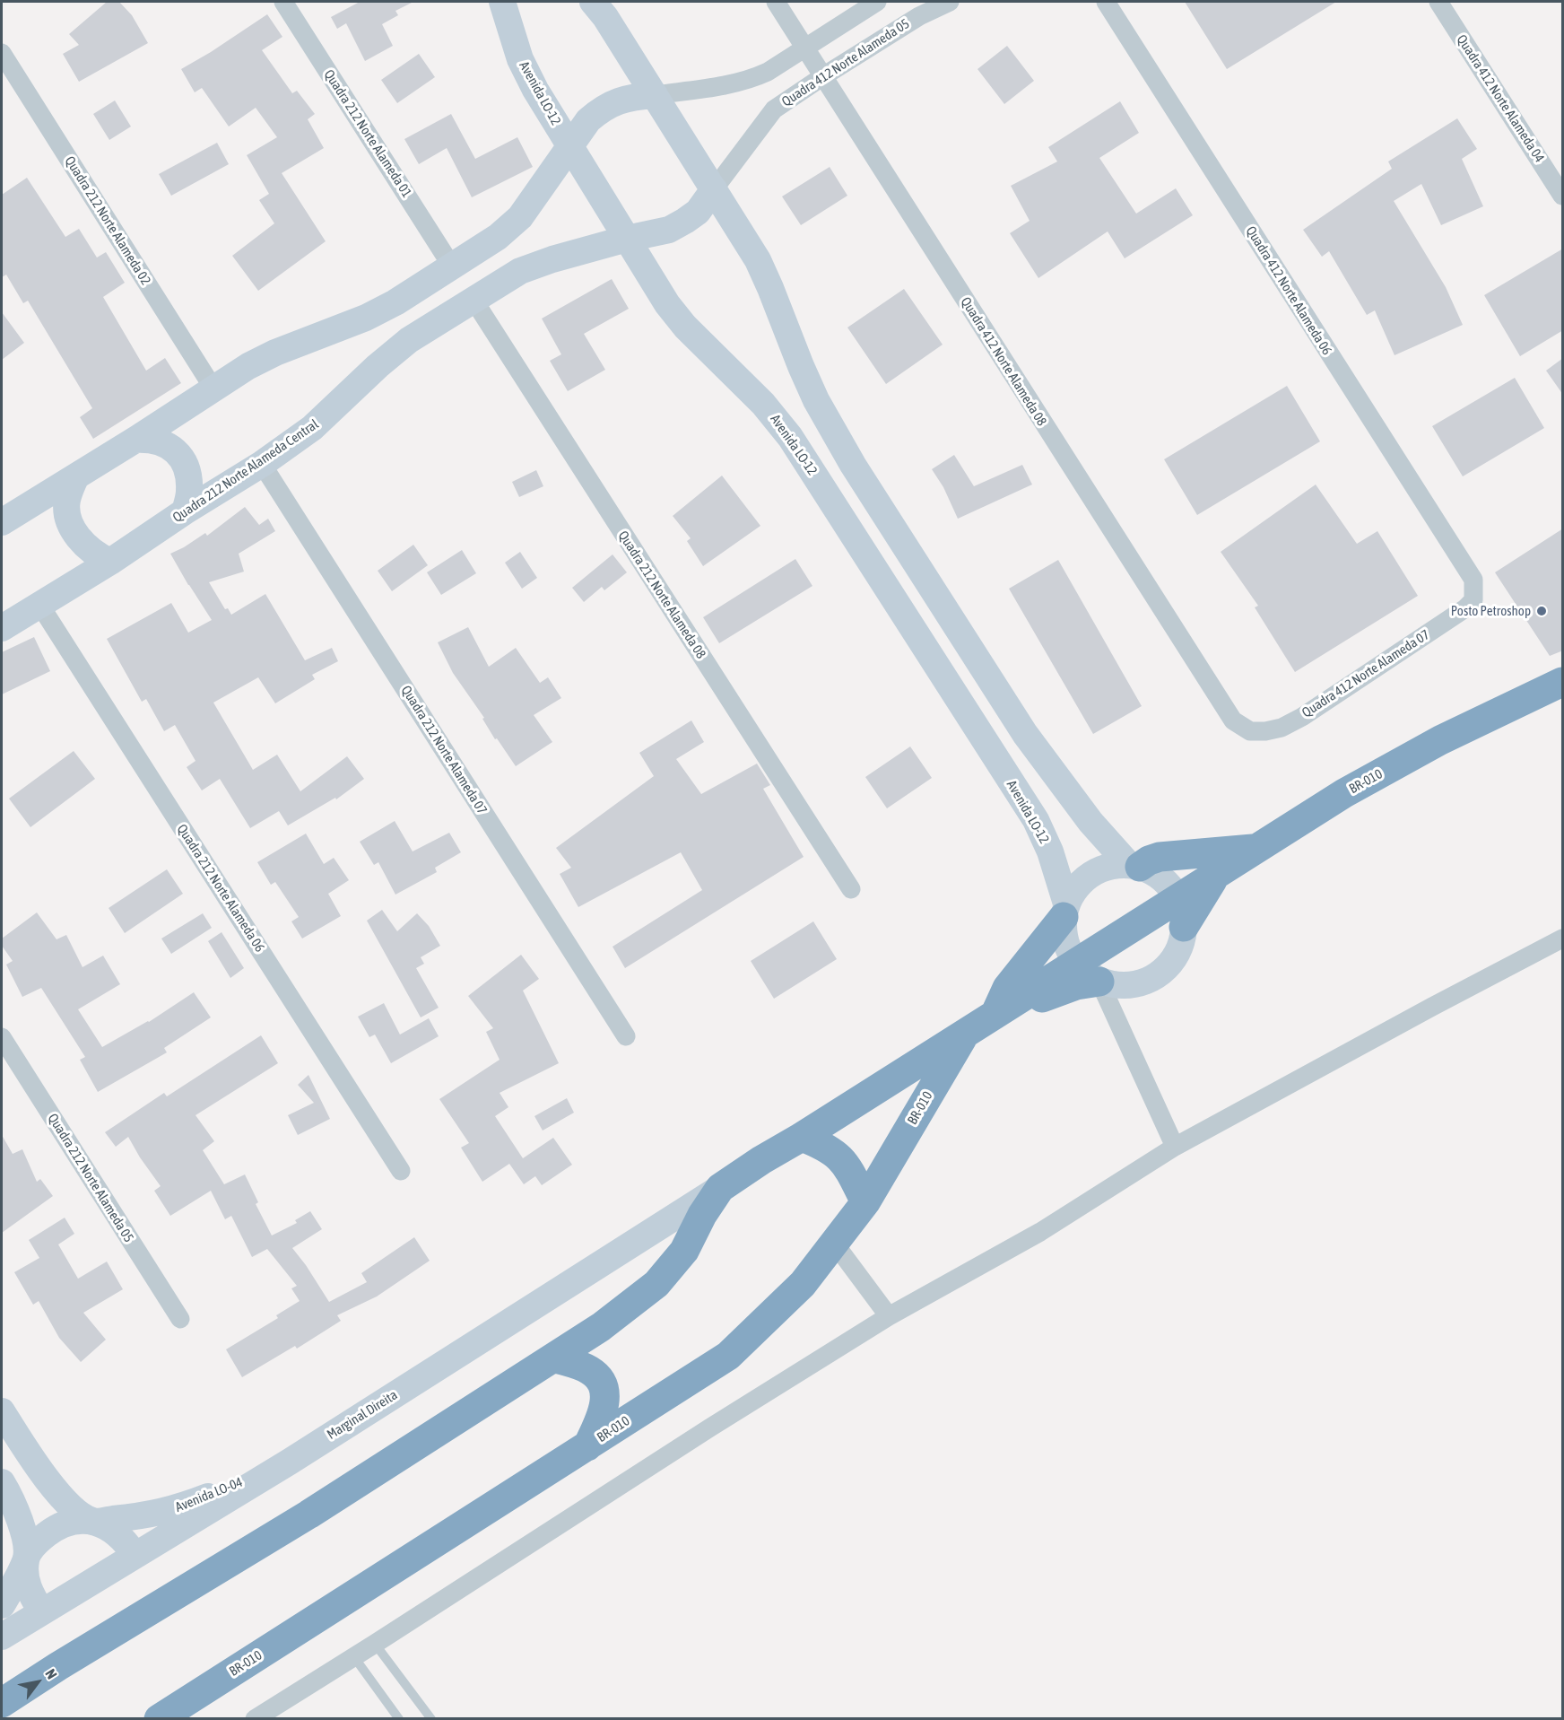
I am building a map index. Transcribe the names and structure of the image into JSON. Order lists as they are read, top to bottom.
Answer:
{
  "streets": {
    "highway": ["BR-010"],
    "street": [
      "Quadra 412 Norte Alameda 05",
      "Avenida LO-12",
      "Quadra 412 Norte Alameda 04",
      "Quadra 212 Norte Alameda 01",
      "Quadra 212 Norte Alameda 02",
      "Quadra 412 Norte Alameda 06",
      "Quadra 412 Norte Alameda 08",
      "Quadra 212 Norte Alameda Central",
      "Quadra 212 Norte Alameda 08",
      "Quadra 412 Norte Alameda 07",
      "Quadra 212 Norte Alameda 07",
      "Quadra 212 Norte Alameda 06",
      "Quadra 212 Norte Alameda 05",
      "Marginal Direita",
      "Avenida LO-04"
    ]
  },
  "crossings": [
    ["Quadra 412 Norte Alameda 05", "Avenida LO-12"],
    ["Quadra 412 Norte Alameda 05", "Quadra 412 Norte Alameda 08"],
    ["Quadra 412 Norte Alameda 05", "Quadra 212 Norte Alameda Central"],
    ["Avenida LO-12", "Quadra 212 Norte Alameda Central"],
    ["Avenida LO-12", "BR-010"],
    ["Quadra 412 Norte Alameda 06", "Quadra 412 Norte Alameda 07"],
    ["Quadra 412 Norte Alameda 08", "Quadra 412 Norte Alameda 07"],
    ["Quadra 212 Norte Alameda Central", "Quadra 212 Norte Alameda 08"],
    ["Quadra 212 Norte Alameda Central", "Quadra 212 Norte Alameda 07"],
    ["Quadra 212 Norte Alameda Central", "Quadra 212 Norte Alameda 06"],
    ["BR-010", "Marginal Direita"],
    ["Marginal Direita", "Avenida LO-04"]
  ],
  "places": ["Posto Petroshop"],
  "north": "top right"
}
